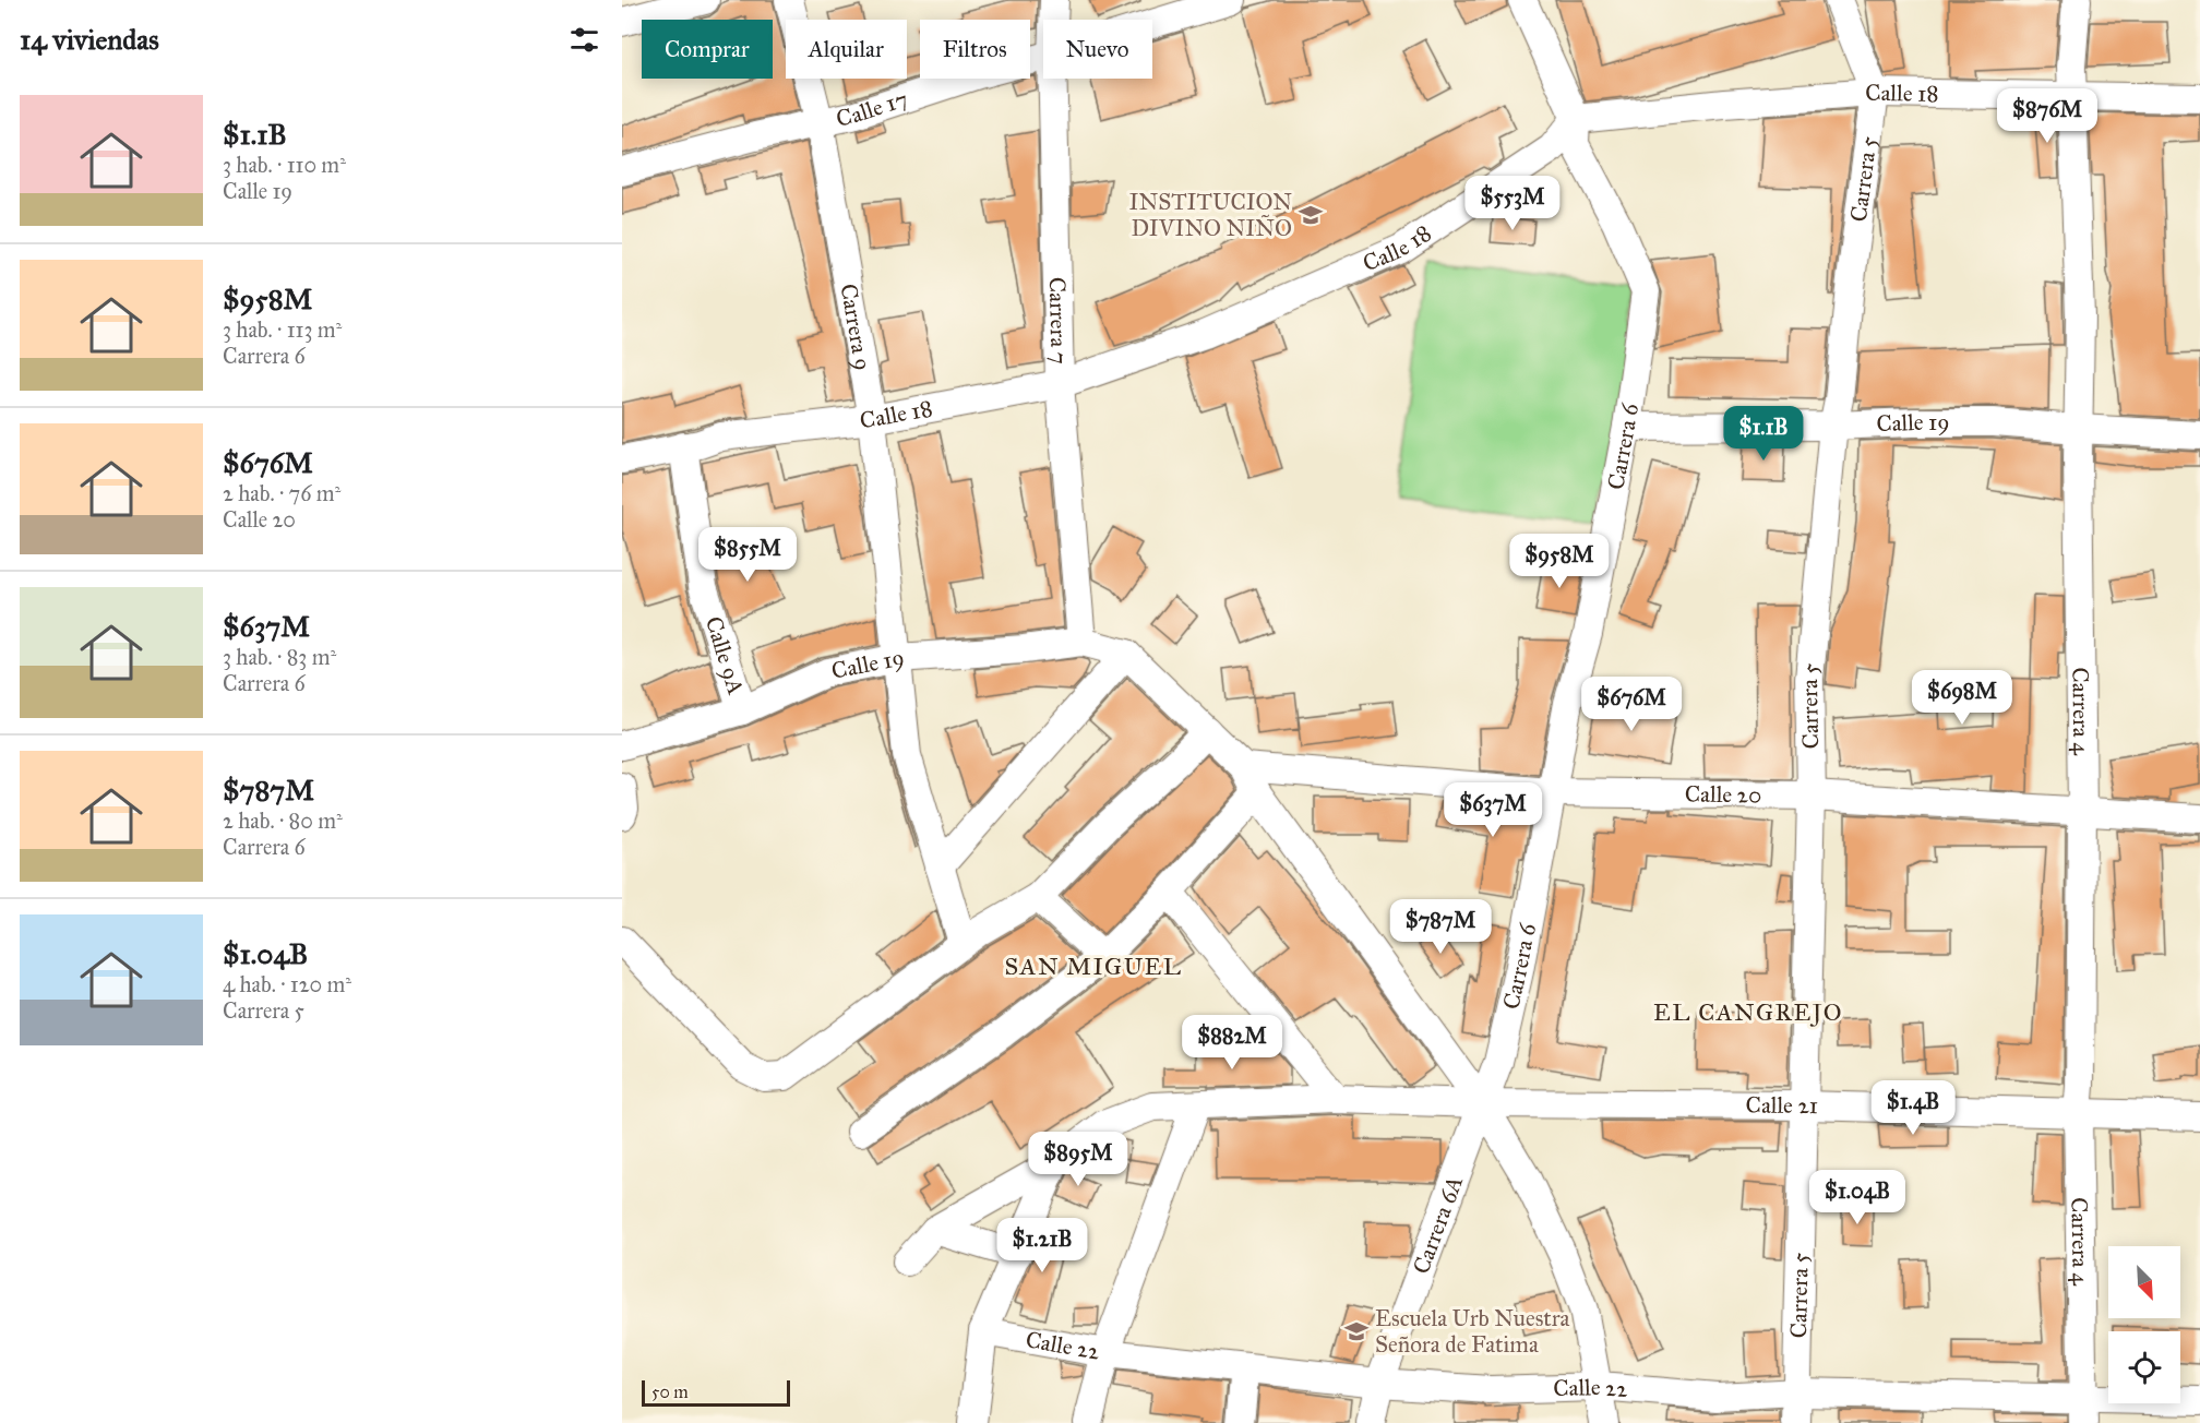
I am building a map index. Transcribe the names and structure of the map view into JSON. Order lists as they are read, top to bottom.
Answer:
{
  "streets": {
    "street": [
      "Calle 18",
      "Calle 17",
      "Carrera 5",
      "Carrera 7",
      "Carrera 9",
      "Calle 19",
      "Carrera 6",
      "Calle 9A",
      "Carrera 4",
      "Calle 20",
      "Calle 21",
      "Carrera 6A",
      "Calle 22"
    ]
  },
  "crossings": [
    ["Calle 18", "Carrera 5"],
    ["Calle 18", "Carrera 7"],
    ["Calle 18", "Carrera 9"],
    ["Calle 18", "Carrera 6"],
    ["Calle 18", "Calle 9A"],
    ["Calle 18", "Carrera 4"],
    ["Calle 17", "Carrera 9"],
    ["Carrera 5", "Calle 19"],
    ["Carrera 5", "Calle 20"],
    ["Carrera 5", "Calle 21"],
    ["Carrera 5", "Calle 22"],
    ["Carrera 7", "Calle 19"],
    ["Carrera 9", "Calle 19"],
    ["Calle 19", "Carrera 6"],
    ["Calle 19", "Calle 9A"],
    ["Calle 19", "Carrera 4"],
    ["Carrera 6", "Calle 20"],
    ["Carrera 6", "Calle 21"],
    ["Carrera 6", "Carrera 6A"],
    ["Carrera 4", "Calle 20"],
    ["Carrera 4", "Calle 21"],
    ["Carrera 4", "Calle 22"],
    ["Calle 21", "Carrera 6A"],
    ["Carrera 6A", "Calle 22"]
  ],
  "districts": ["SAN MIGUEL", "EL CANGREJO"],
  "places": {
    "school or university": ["INSTITUCION DIVINO NIÑO", "Escuela Urb Nuestra Señora de Fatima"]
  },
  "scale_bar": "50 m",
  "north": "bottom right",
  "page": {
    "heading": "14 viviendas",
    "chip": [
      "Comprar",
      "Alquilar",
      "Filtros",
      "Nuevo"
    ],
    "list": [
      {
        "name": "$1.1B",
        "note": "3 hab. · 110 m² · Calle 19"
      },
      {
        "name": "$958M",
        "note": "3 hab. · 113 m² · Carrera 6"
      },
      {
        "name": "$676M",
        "note": "2 hab. · 76 m² · Calle 20"
      },
      {
        "name": "$637M",
        "note": "3 hab. · 83 m² · Carrera 6"
      },
      {
        "name": "$787M",
        "note": "2 hab. · 80 m² · Carrera 6"
      },
      {
        "name": "$1.04B",
        "note": "4 hab. · 120 m² · Carrera 5"
      }
    ],
    "price": [
      "$876M",
      "$553M",
      "$1.1B",
      "$855M",
      "$958M",
      "$698M",
      "$676M",
      "$637M",
      "$787M",
      "$882M",
      "$1.4B",
      "$895M",
      "$1.04B",
      "$1.21B"
    ],
    "scale": "50 m"
  }
}
